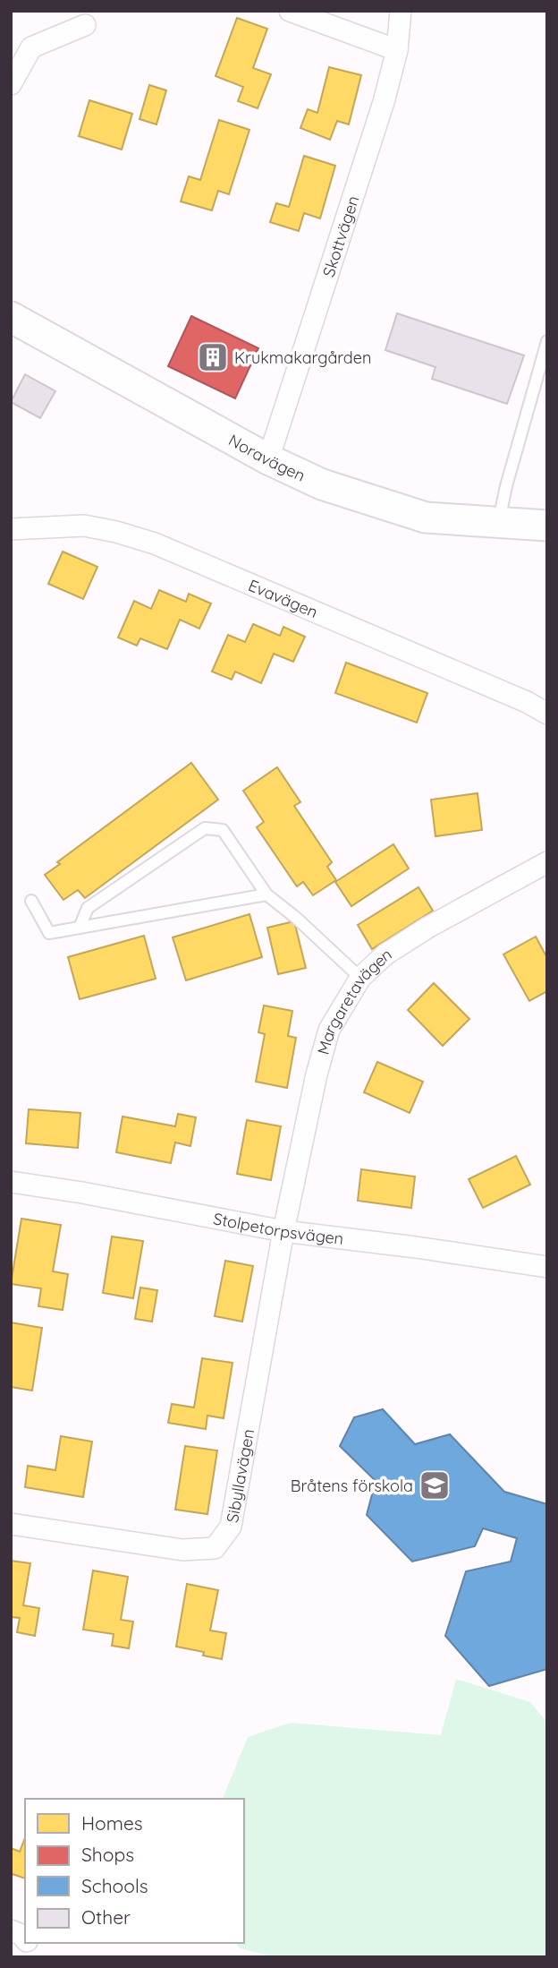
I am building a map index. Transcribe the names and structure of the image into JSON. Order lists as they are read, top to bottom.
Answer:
{
  "streets": {
    "street": [
      "Skottvägen",
      "Noravägen",
      "Evavägen",
      "Margaretavägen",
      "Stolpetorpsvägen",
      "Sibyllavägen"
    ]
  },
  "crossings": [
    ["Skottvägen", "Noravägen"],
    ["Margaretavägen", "Stolpetorpsvägen"],
    ["Margaretavägen", "Sibyllavägen"],
    ["Stolpetorpsvägen", "Sibyllavägen"]
  ],
  "places": {
    "building": ["Krukmakargården"],
    "school or university": ["Bråtens förskola"]
  },
  "legend": [
    "Homes",
    "Shops",
    "Schools",
    "Other"
  ]
}
